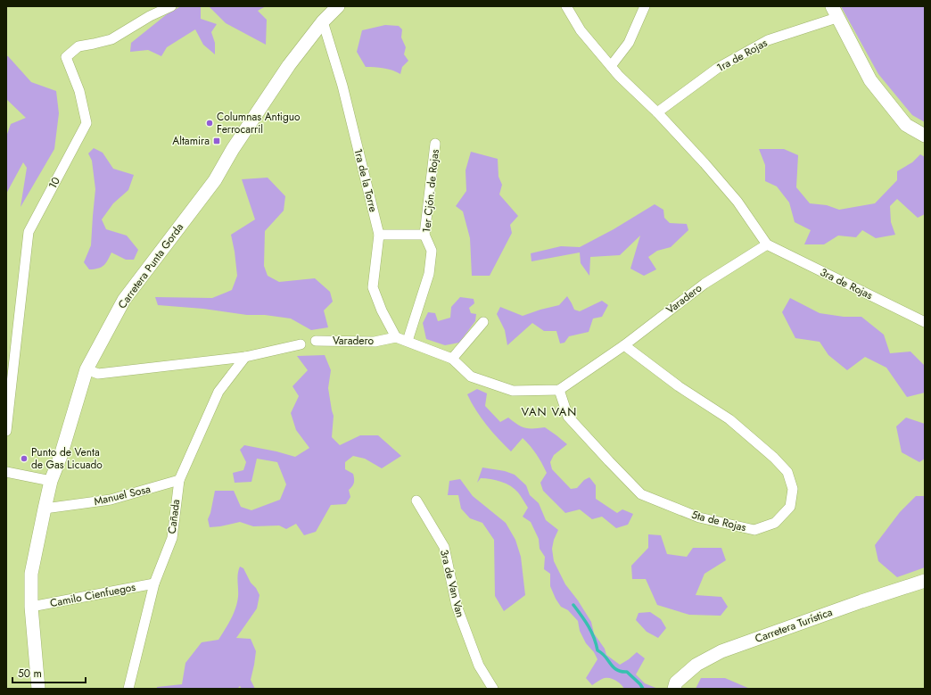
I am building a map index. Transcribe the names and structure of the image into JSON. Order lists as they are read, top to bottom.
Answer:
{
  "streets": {
    "main road": ["Carretera Punta Gorda", "Carretera Turística"],
    "street": [
      "1ra de Rojas",
      "1ra de la Torre",
      "10",
      "1er Cjón. de Rojas",
      "3ra de Rojas",
      "Varadero",
      "Manuel Sosa",
      "Cañada",
      "5ta de Rojas",
      "3ra de Van Van",
      "Camilo Cienfuegos"
    ]
  },
  "crossings": [
    ["1ra de la Torre", "Carretera Punta Gorda"],
    ["1ra de la Torre", "Varadero"],
    ["Carretera Punta Gorda", "Manuel Sosa"],
    ["Carretera Punta Gorda", "Camilo Cienfuegos"],
    ["3ra de Rojas", "Varadero"],
    ["Varadero", "5ta de Rojas"],
    ["Manuel Sosa", "Cañada"],
    ["Cañada", "Camilo Cienfuegos"]
  ],
  "districts": ["VAN VAN"],
  "places": {
    "other": ["Columnas Antiguo Ferrocarril", "Punto de Venta de Gas Licuado"],
    "transit": ["Altamira"]
  },
  "scale_bar": "50 m"
}
